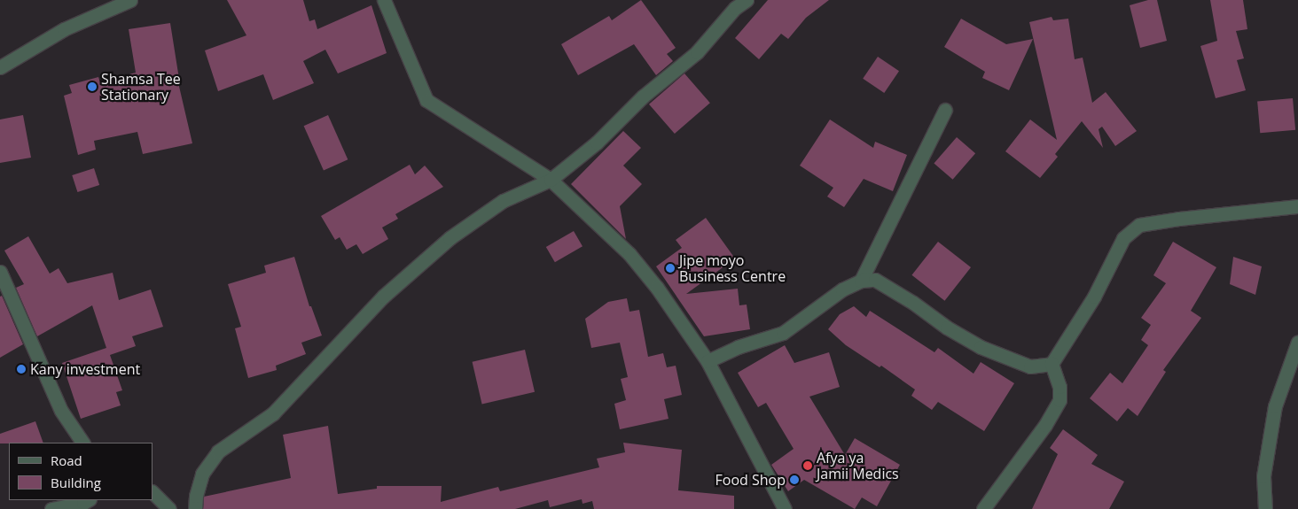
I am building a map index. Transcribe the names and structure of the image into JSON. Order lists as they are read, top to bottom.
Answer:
{
  "places": [
    "Shamsa Tee Stationary",
    "Jipe moyo Business Centre",
    "Kany investment",
    "Afya ya Jamii Medics",
    "Food Shop"
  ],
  "legend": ["Road", "Building"]
}
